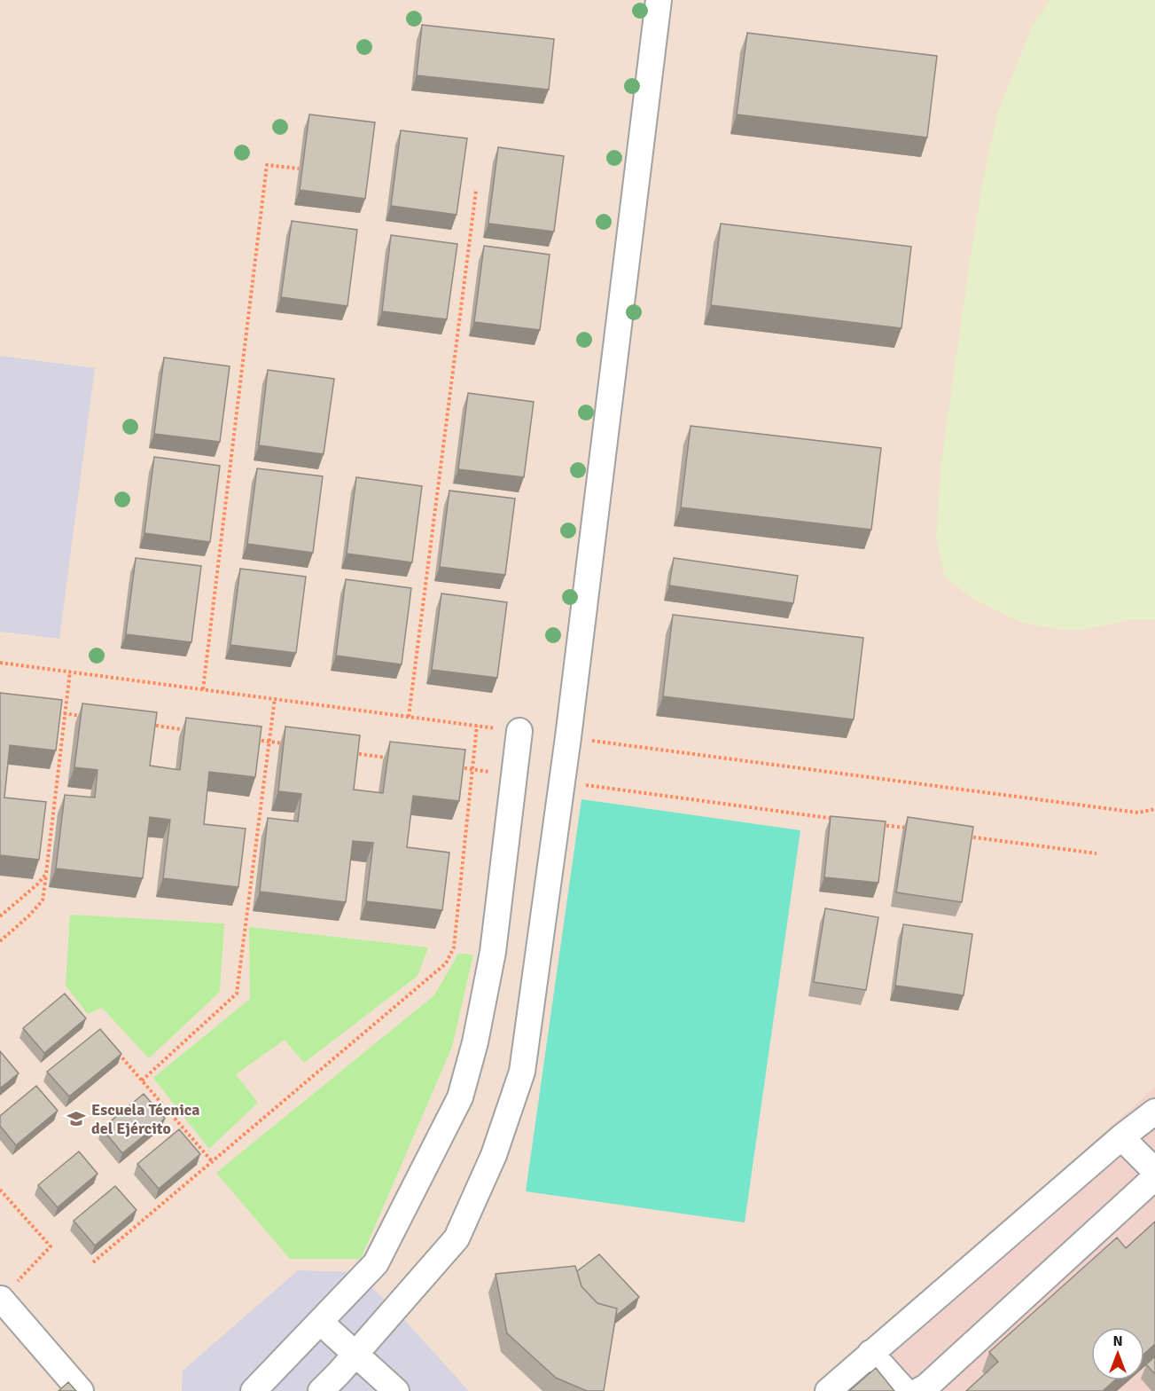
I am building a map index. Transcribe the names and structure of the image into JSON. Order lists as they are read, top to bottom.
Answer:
{
  "places": {
    "school or university": ["Escuela Técnica del Ejército"]
  },
  "north": "top"
}
